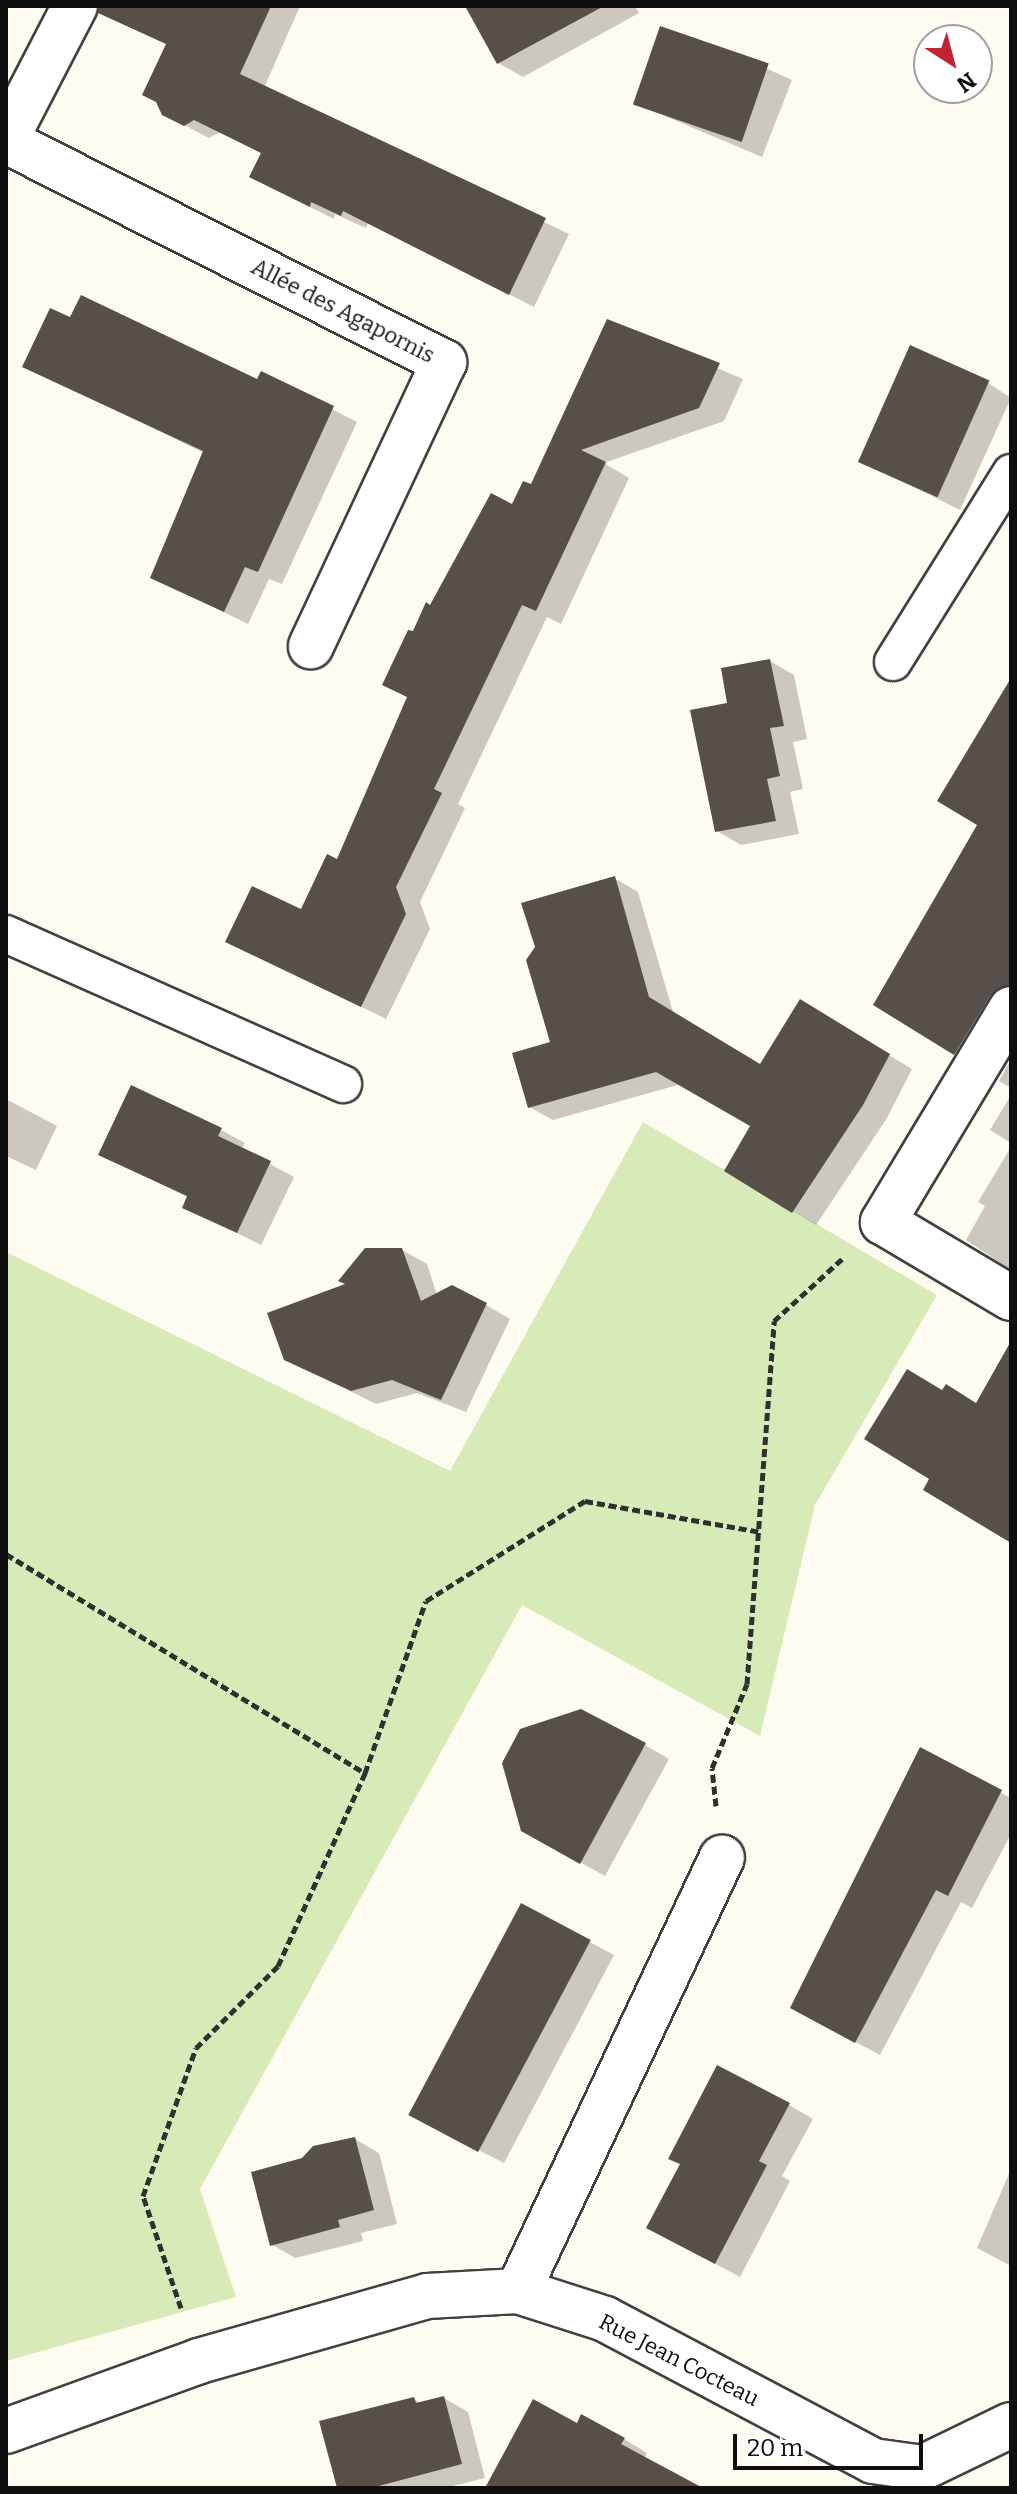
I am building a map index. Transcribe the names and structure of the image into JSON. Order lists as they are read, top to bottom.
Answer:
{
  "streets": {
    "street": ["Allée des Agapornis", "Rue Jean Cocteau"]
  },
  "scale_bar": "20 m",
  "north": "bottom right"
}
